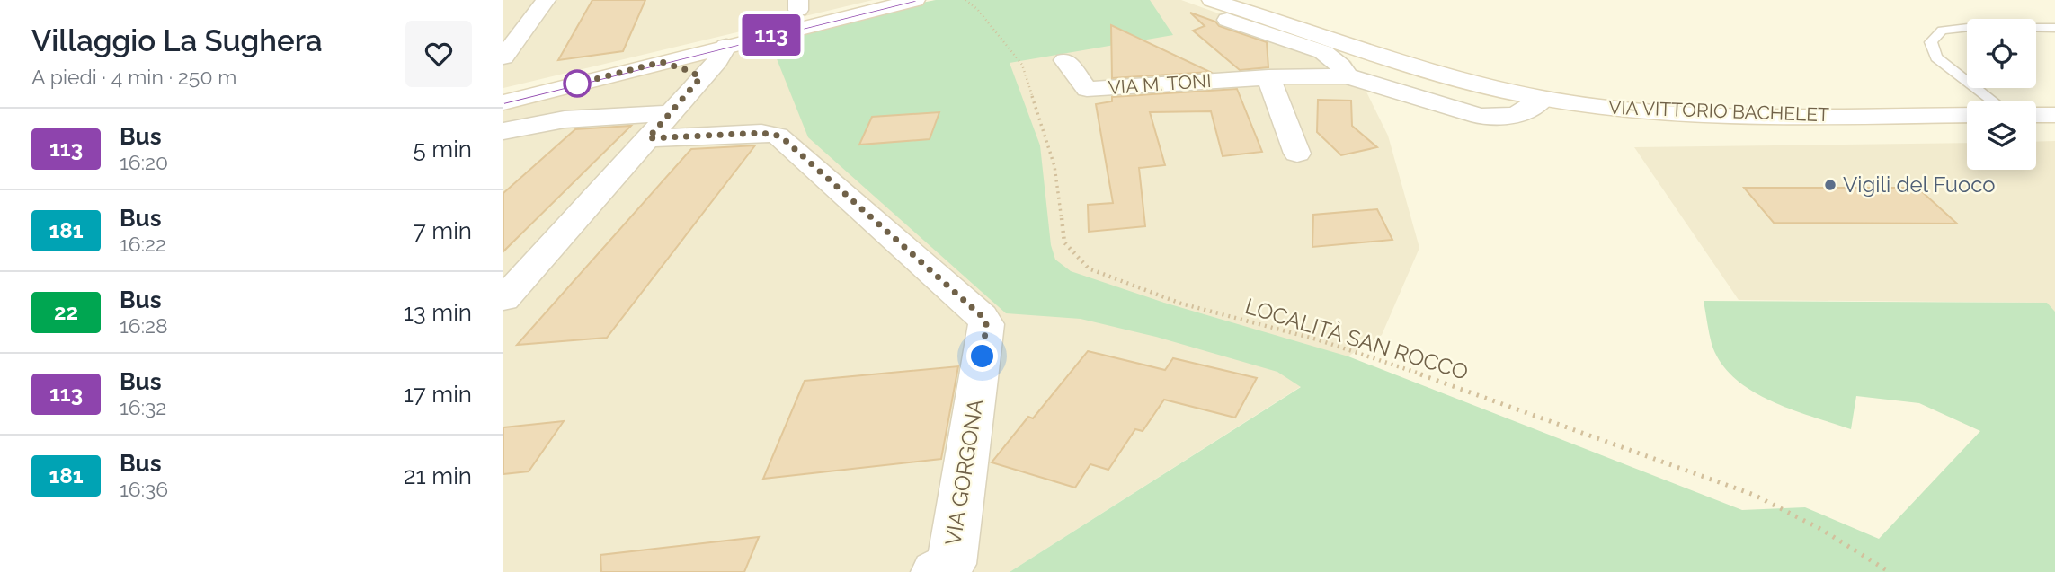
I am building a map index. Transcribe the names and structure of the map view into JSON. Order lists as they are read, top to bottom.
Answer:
{
  "streets": {
    "street": ["VIA M. TONI", "VIA VITTORIO BACHELET", "VIA GORGONA"],
    "path": ["LOCALITÀ SAN ROCCO"]
  },
  "crossings": [
    ["VIA M. TONI", "VIA VITTORIO BACHELET"]
  ],
  "places": ["Vigili del Fuoco"],
  "lines": ["bus line 113"],
  "page": {
    "heading": ["Villaggio La Sughera", "A piedi · 4 min · 250 m"],
    "on_map": "113",
    "list": [
      {
        "mark": "113",
        "name": "Bus",
        "note": "16:20",
        "value": "5 min"
      },
      {
        "mark": "181",
        "name": "Bus",
        "note": "16:22",
        "value": "7 min"
      },
      {
        "mark": "22",
        "name": "Bus",
        "note": "16:28",
        "value": "13 min"
      },
      {
        "mark": "113",
        "name": "Bus",
        "note": "16:32",
        "value": "17 min"
      },
      {
        "mark": "181",
        "name": "Bus",
        "note": "16:36",
        "value": "21 min"
      }
    ]
  }
}
